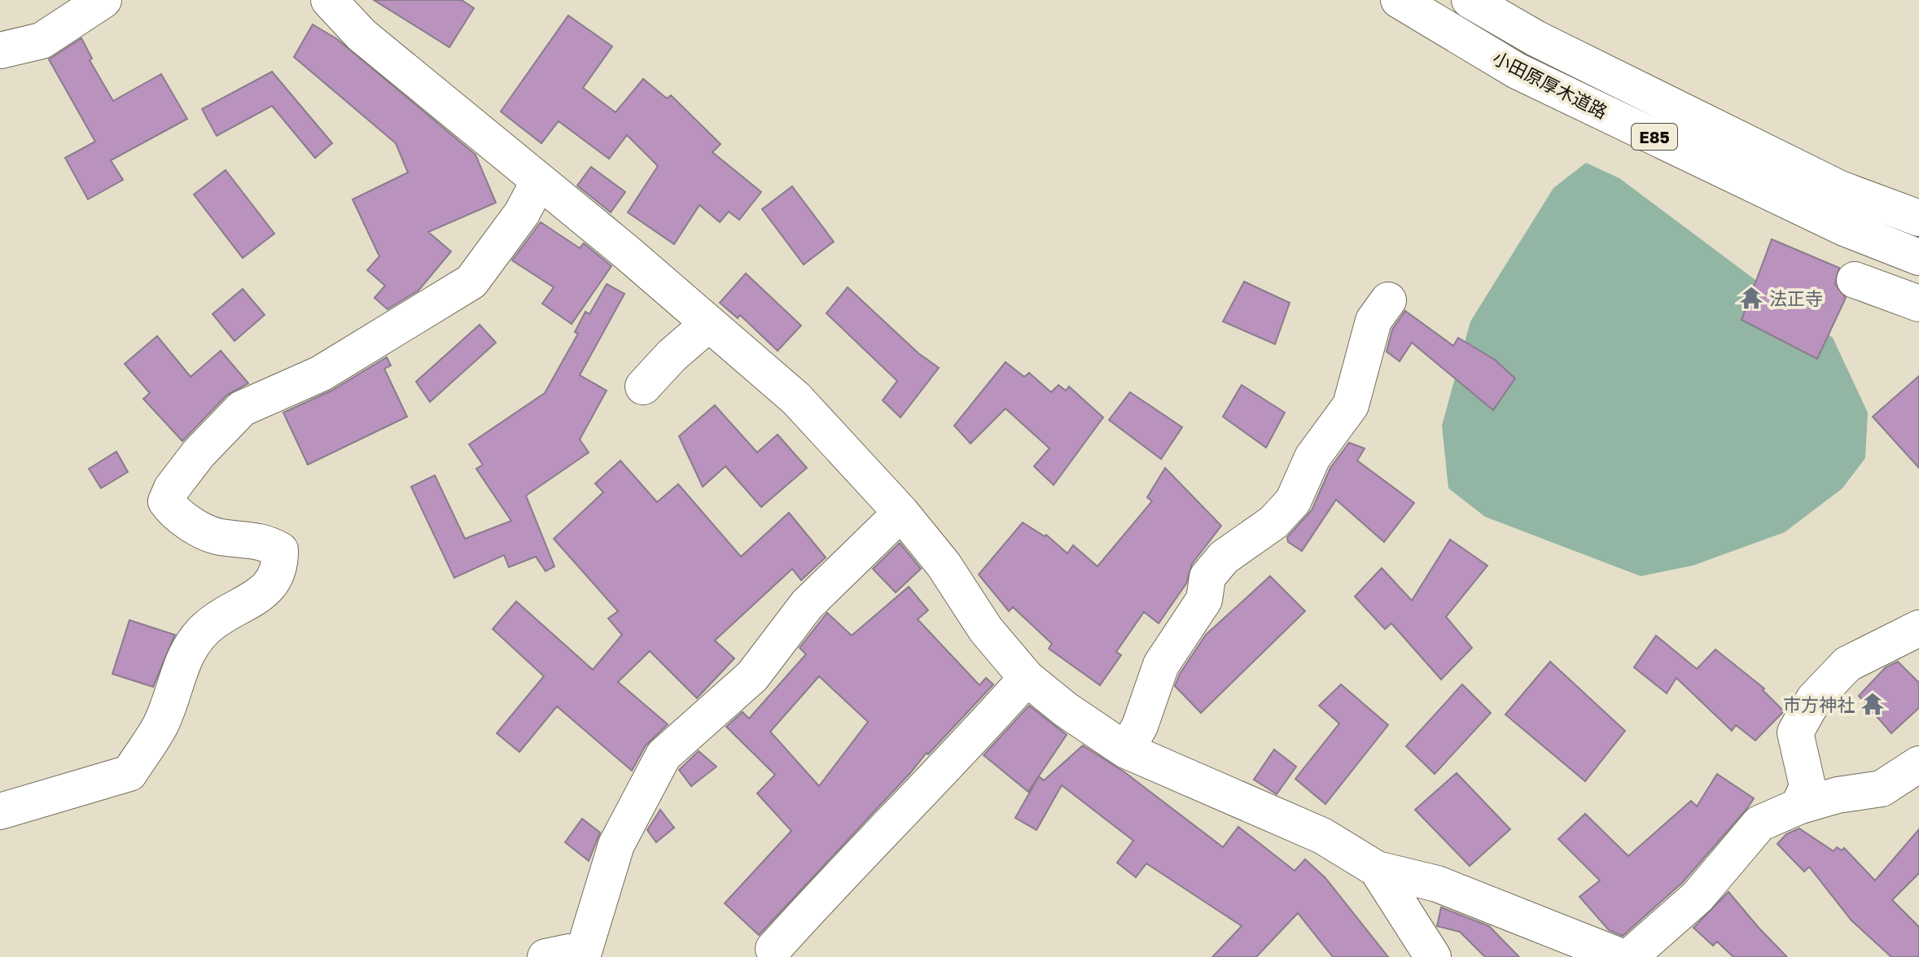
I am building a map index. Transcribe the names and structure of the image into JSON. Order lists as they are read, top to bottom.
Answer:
{
  "streets": {
    "main road": ["小田原厚木道路", "E85"]
  },
  "places": {
    "temple": ["法正寺", "市方神社"]
  }
}
